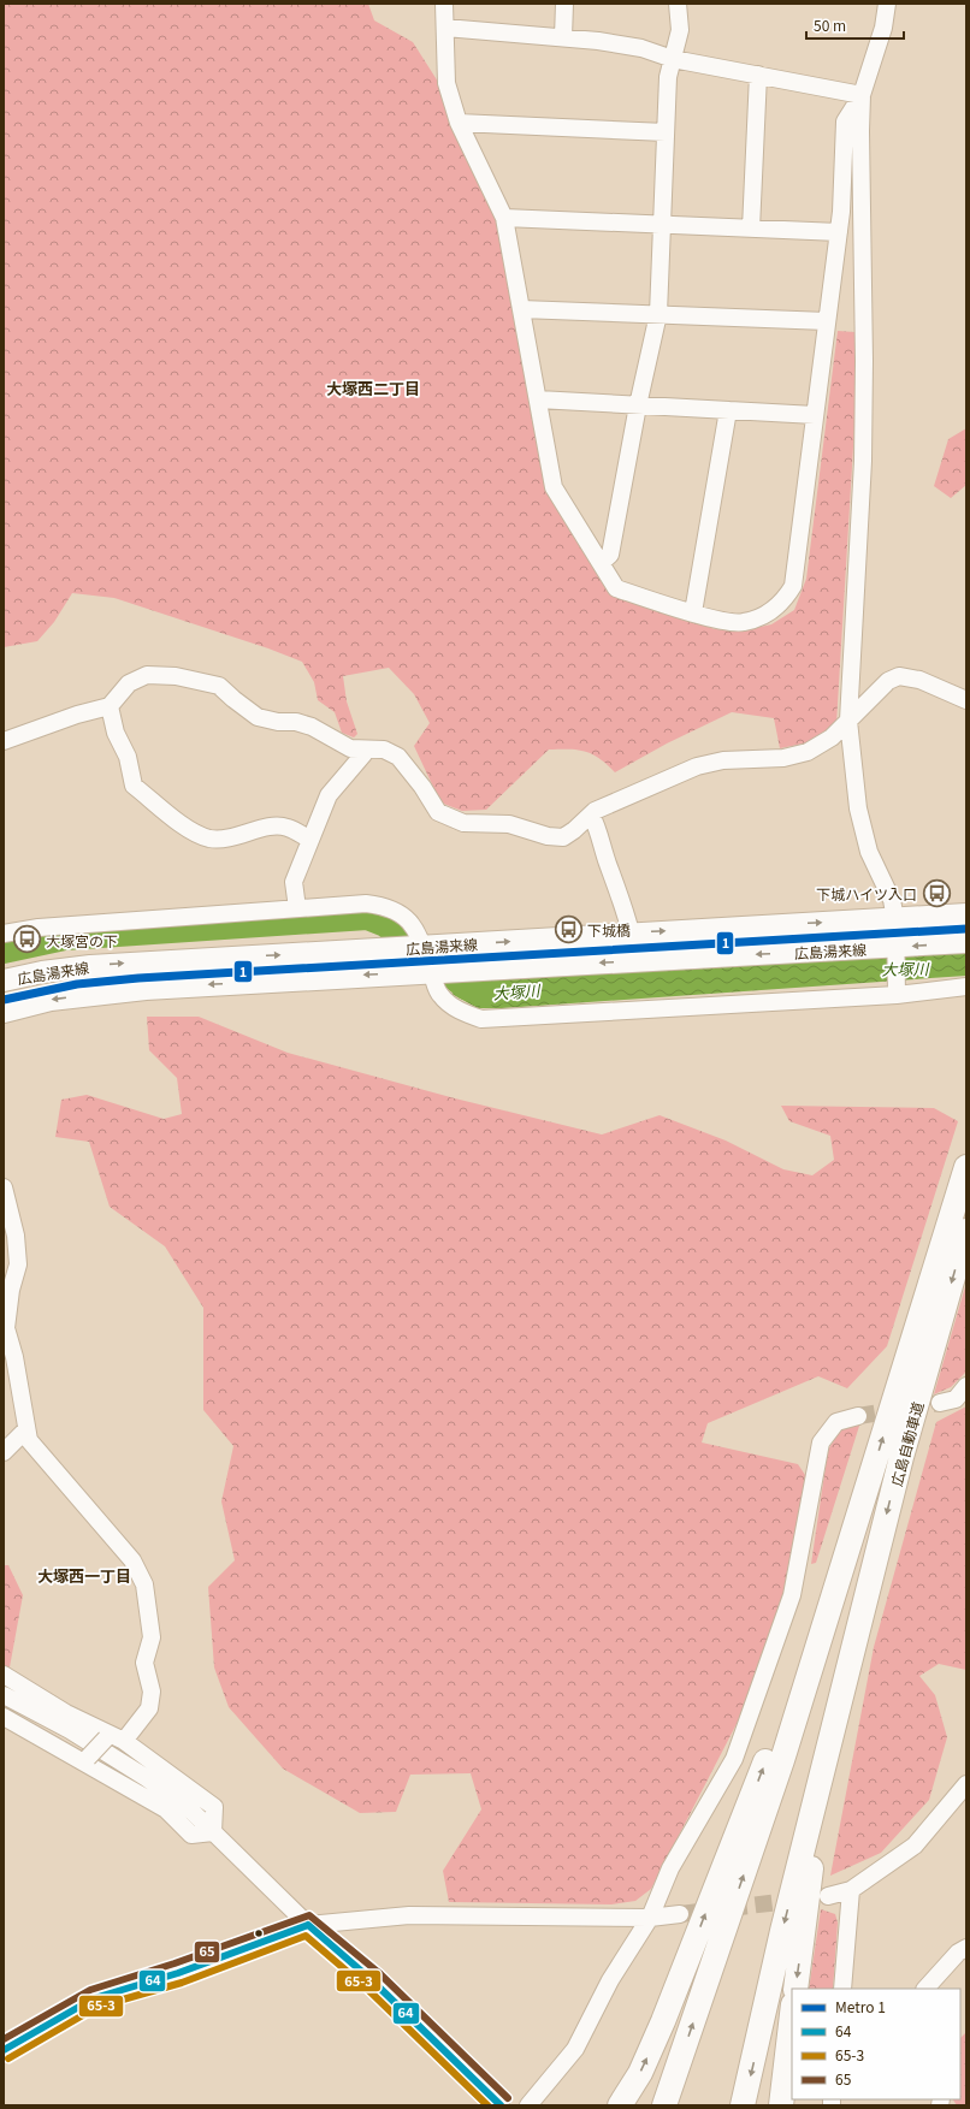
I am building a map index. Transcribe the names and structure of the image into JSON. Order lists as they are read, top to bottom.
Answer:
{
  "streets": {
    "highway": ["広島自動車道"],
    "main road": ["広島湯来線"]
  },
  "districts": ["大塚西二丁目", "大塚西一丁目"],
  "water": ["大塚川"],
  "places": {
    "bus stop": ["下城ハイツ入口", "下城橋", "大塚宮の下"]
  },
  "lines": [
    "metro line 1",
    "transit line 65",
    "transit line 64",
    "transit line 65-3"
  ],
  "legend": [
    "Metro 1",
    "64",
    "65-3",
    "65"
  ],
  "scale_bar": "50 m"
}
